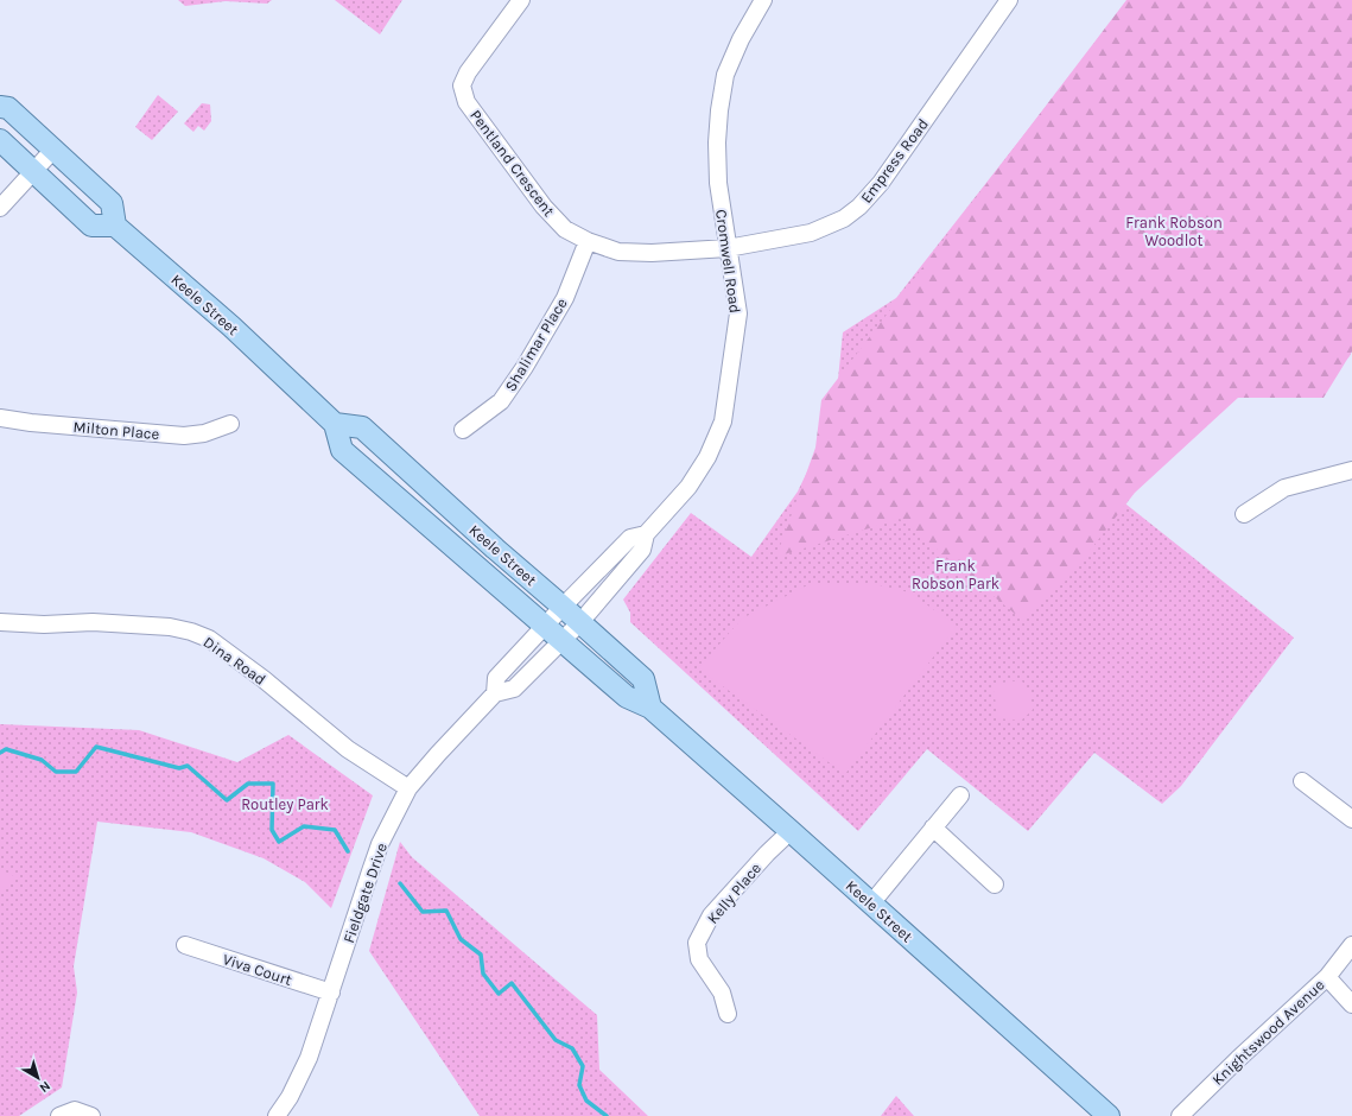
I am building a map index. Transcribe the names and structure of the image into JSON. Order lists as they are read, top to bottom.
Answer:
{
  "streets": {
    "main road": ["Keele Street"],
    "street": [
      "Empress Road",
      "Pentland Crescent",
      "Cromwell Road",
      "Shalimar Place",
      "Milton Place",
      "Dina Road",
      "Fieldgate Drive",
      "Kelly Place",
      "Viva Court",
      "Knightswood Avenue"
    ]
  },
  "crossings": [
    ["Empress Road", "Pentland Crescent"],
    ["Empress Road", "Cromwell Road"],
    ["Pentland Crescent", "Cromwell Road"],
    ["Pentland Crescent", "Shalimar Place"],
    ["Cromwell Road", "Keele Street"],
    ["Cromwell Road", "Fieldgate Drive"],
    ["Keele Street", "Fieldgate Drive"],
    ["Keele Street", "Kelly Place"],
    ["Dina Road", "Fieldgate Drive"],
    ["Fieldgate Drive", "Viva Court"]
  ],
  "parks": ["Frank Robson Woodlot", "Frank Robson Park", "Routley Park"],
  "north": "bottom right"
}
